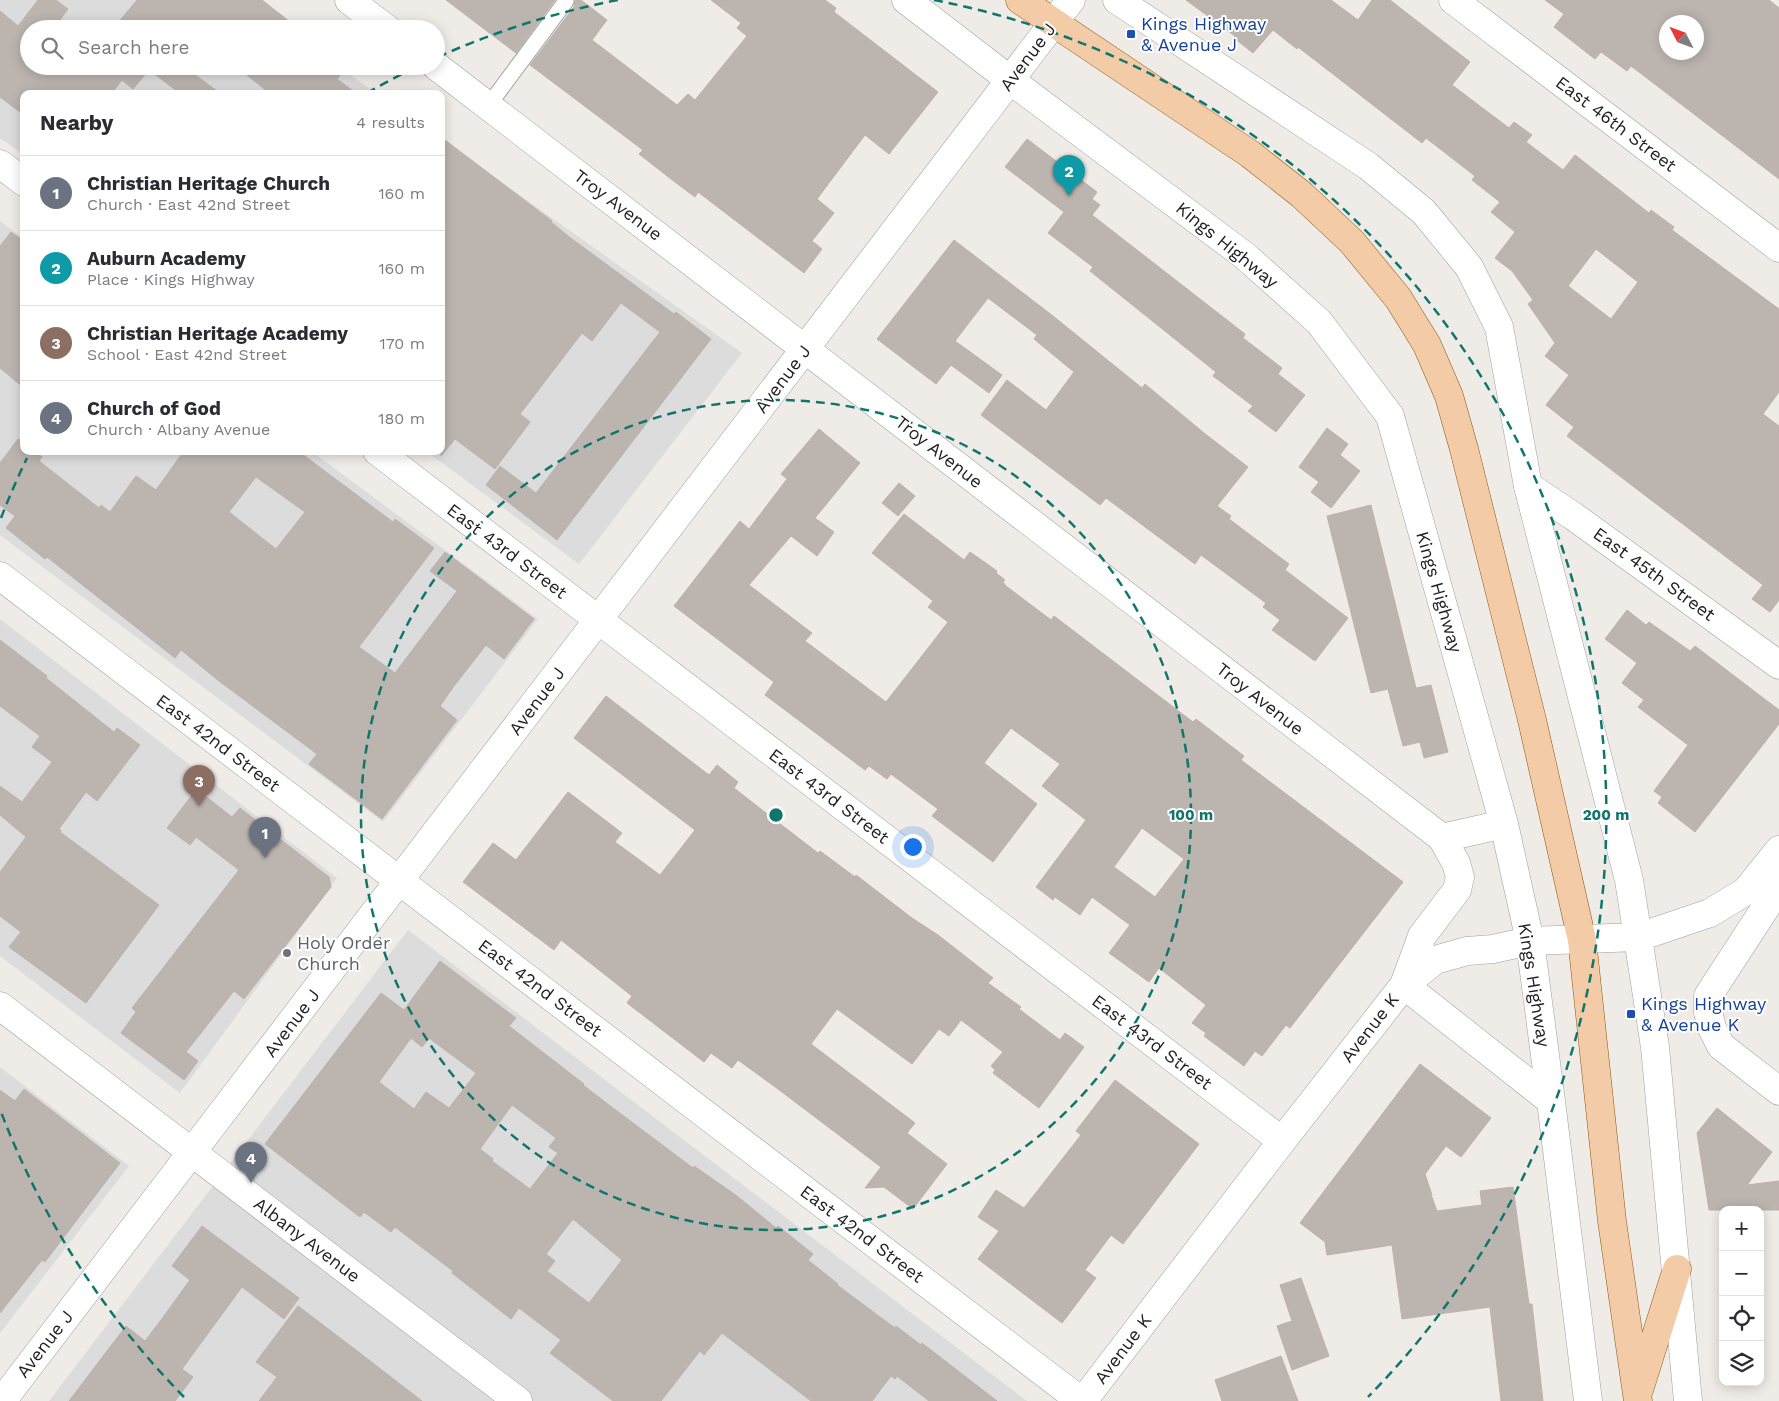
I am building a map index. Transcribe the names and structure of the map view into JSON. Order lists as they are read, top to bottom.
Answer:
{
  "streets": {
    "street": [
      "Avenue J",
      "East 46th Street",
      "Troy Avenue",
      "Kings Highway",
      "East 43rd Street",
      "East 45th Street",
      "East 42nd Street",
      "Avenue K",
      "Albany Avenue"
    ]
  },
  "crossings": [
    ["Avenue J", "Troy Avenue"],
    ["Avenue J", "Kings Highway"],
    ["Avenue J", "East 43rd Street"],
    ["Avenue J", "East 42nd Street"],
    ["Avenue J", "Albany Avenue"],
    ["Kings Highway", "Avenue K"],
    ["East 43rd Street", "Avenue K"],
    ["East 42nd Street", "Avenue K"]
  ],
  "places": {
    "transit": ["Kings Highway & Avenue J", "Kings Highway & Avenue K"],
    "other": ["Holy Order Church"]
  },
  "north": "top left",
  "page": {
    "search": "Search here",
    "heading": ["Nearby", "4 results"],
    "pins": [
      "2",
      "3",
      "1",
      "4"
    ],
    "list": [
      {
        "mark": "1",
        "name": "Christian Heritage Church",
        "note": "Church · East 42nd Street",
        "value": "160 m"
      },
      {
        "mark": "2",
        "name": "Auburn Academy",
        "note": "Place · Kings Highway",
        "value": "160 m"
      },
      {
        "mark": "3",
        "name": "Christian Heritage Academy",
        "note": "School · East 42nd Street",
        "value": "170 m"
      },
      {
        "mark": "4",
        "name": "Church of God",
        "note": "Church · Albany Avenue",
        "value": "180 m"
      }
    ],
    "map_buttons": ["+", "−"]
  },
  "rings": ["100 m", "200 m"]
}
